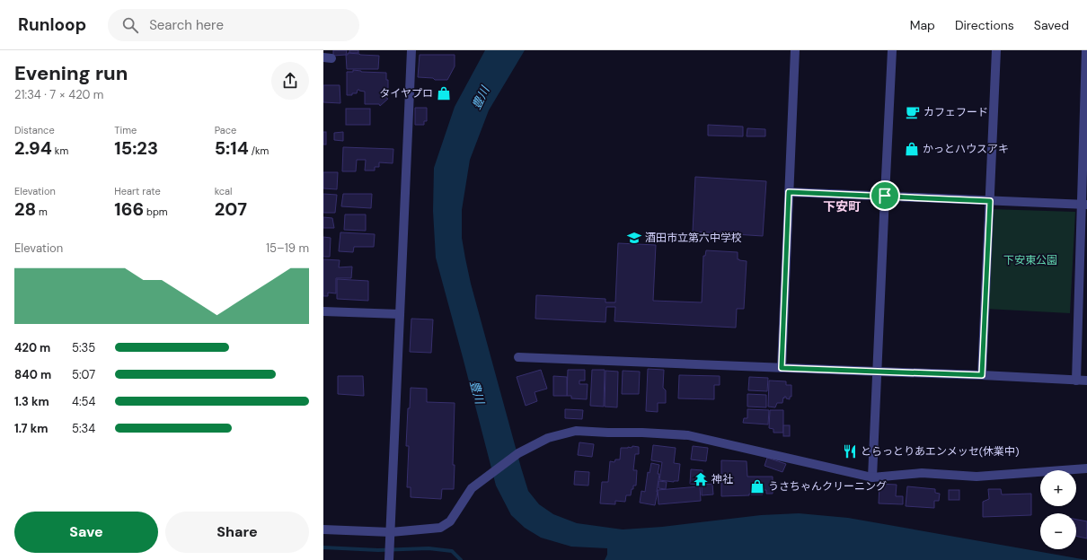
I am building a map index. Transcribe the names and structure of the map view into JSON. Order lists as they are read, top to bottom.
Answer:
{
  "districts": ["下安町"],
  "water": ["豊川"],
  "parks": ["下安東公園"],
  "places": {
    "shop": ["タイヤプロ", "かっとハウスアキ", "うさちゃんクリーニング"],
    "cafe": ["カフェフード"],
    "school or university": ["酒田市立第六中学校"],
    "restaurant": ["とらっとりあエンメッセ(休業中)"],
    "temple": ["神社"]
  },
  "page": {
    "header": "Runloop",
    "search": "Search here",
    "nav": ["Map", "Directions", "Saved"],
    "heading": ["Evening run", "21:34 · 7 × 420 m"],
    "stats": [
      ["Distance", "2.94 km"],
      ["Time", "15:23"],
      ["Pace", "5:14 /km"],
      ["Elevation", "28 m"],
      ["Heart rate", "166 bpm"],
      ["kcal", "207"]
    ],
    "chart": ["Elevation", "15–19 m"],
    "list": [
      {
        "name": "420 m",
        "note": "5:35"
      },
      {
        "name": "840 m",
        "note": "5:07"
      },
      {
        "name": "1.3 km",
        "note": "4:54"
      },
      {
        "name": "1.7 km",
        "note": "5:34"
      }
    ],
    "map_buttons": ["+", "−"],
    "buttons": ["Save", "Share"]
  }
}
